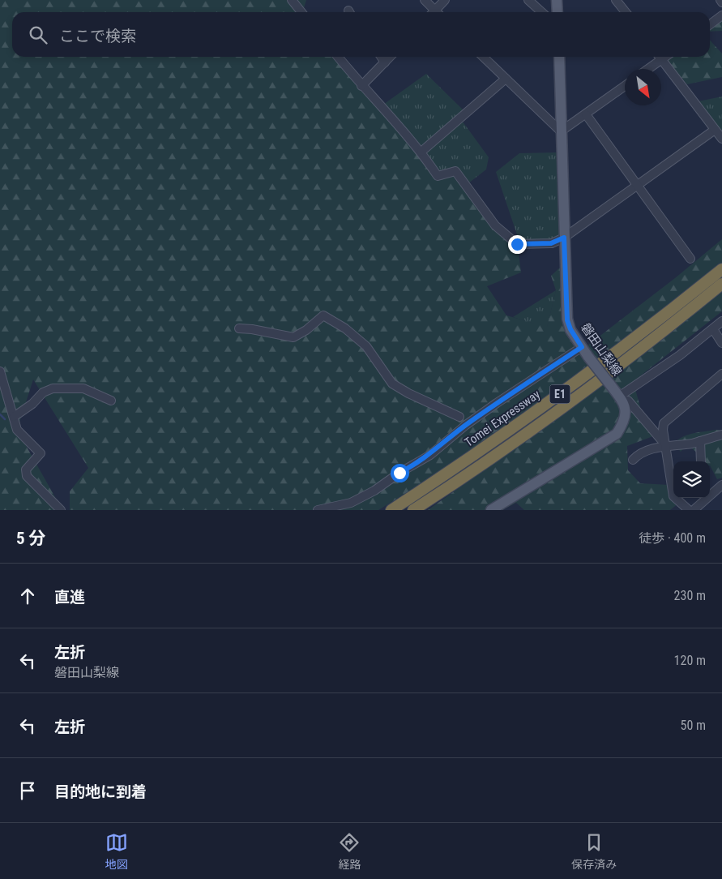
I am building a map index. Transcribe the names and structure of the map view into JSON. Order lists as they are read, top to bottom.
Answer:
{
  "streets": {
    "highway": ["E1", "Tomei Expressway"],
    "main road": ["磐田山梨線"]
  },
  "north": "bottom right",
  "page": {
    "search": "ここで検索",
    "heading": ["5 分", "徒歩 · 400 m"],
    "list": [
      ["直進", "230 m"],
      ["左折", "磐田山梨線", "120 m"],
      ["左折", "50 m"],
      "目的地に到着"
    ],
    "nav": ["地図", "経路", "保存済み"]
  }
}
